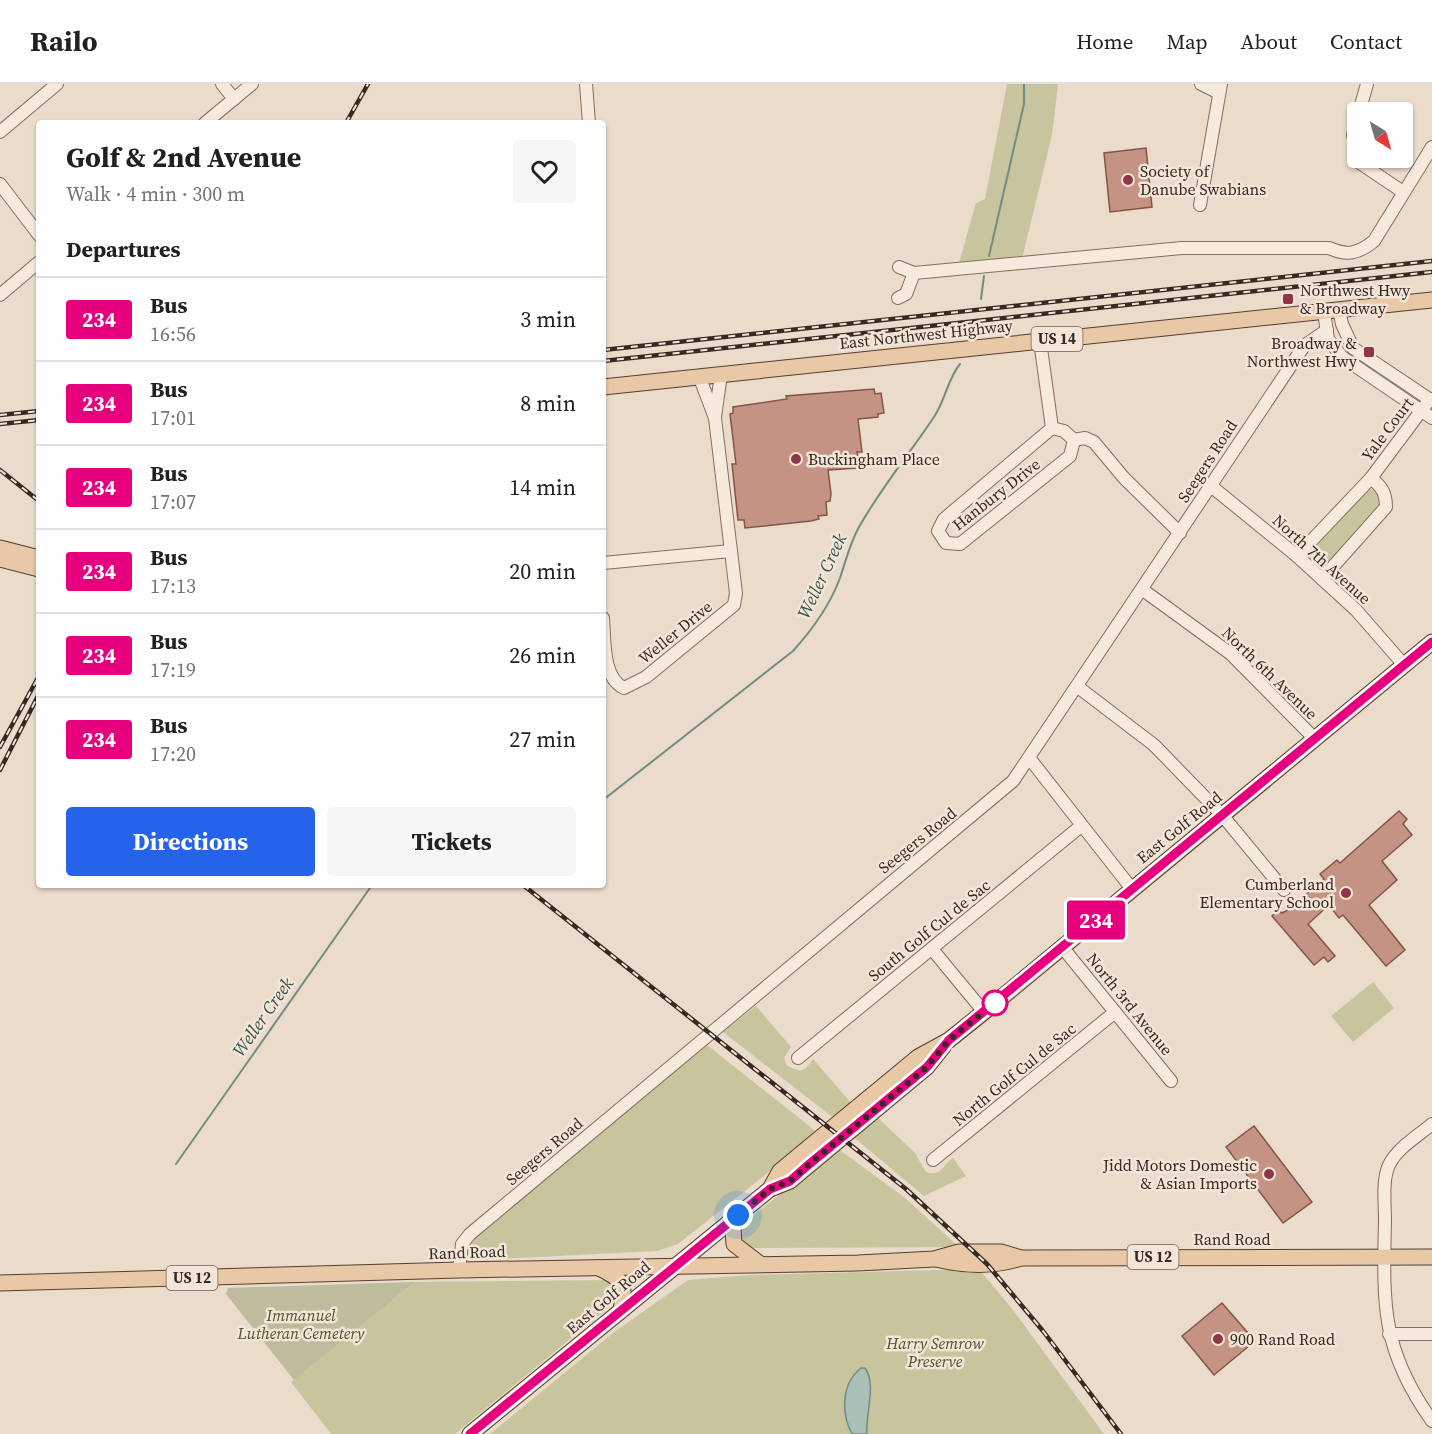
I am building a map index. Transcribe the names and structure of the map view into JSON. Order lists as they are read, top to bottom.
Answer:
{
  "streets": {
    "main road": [
      "East Northwest Highway",
      "US 14",
      "East Golf Road",
      "Rand Road",
      "US 12"
    ],
    "street": [
      "Yale Court",
      "Seegers Road",
      "Hanbury Drive",
      "North 7th Avenue",
      "Weller Drive",
      "North 6th Avenue",
      "South Golf Cul de Sac",
      "North 3rd Avenue",
      "North Golf Cul de Sac"
    ]
  },
  "crossings": [
    ["Yale Court", "North 7th Avenue"],
    ["Seegers Road", "North 7th Avenue"],
    ["Seegers Road", "North 6th Avenue"],
    ["Seegers Road", "Rand Road"],
    ["North 7th Avenue", "East Golf Road"],
    ["North 6th Avenue", "East Golf Road"],
    ["East Golf Road", "North 3rd Avenue"],
    ["East Golf Road", "Rand Road"],
    ["North 3rd Avenue", "North Golf Cul de Sac"]
  ],
  "water": ["Weller Creek"],
  "parks": ["Immanuel Lutheran Cemetery", "Harry Semrow Preserve"],
  "places": {
    "other": [
      "Society of Danube Swabians",
      "Buckingham Place",
      "Cumberland Elementary School",
      "Jidd Motors Domestic & Asian Imports",
      "900 Rand Road"
    ],
    "transit": ["Northwest Hwy & Broadway", "Broadway & Northwest Hwy"]
  },
  "lines": ["bus line 234"],
  "north": "bottom right",
  "page": {
    "header": "Railo",
    "nav": [
      "Home",
      "Map",
      "About",
      "Contact"
    ],
    "on_map": "234",
    "heading": [
      ["Golf & 2nd Avenue", "Walk · 4 min · 300 m"],
      "Departures"
    ],
    "list": [
      {
        "mark": "234",
        "name": "Bus",
        "note": "16:56",
        "value": "3 min"
      },
      {
        "mark": "234",
        "name": "Bus",
        "note": "17:01",
        "value": "8 min"
      },
      {
        "mark": "234",
        "name": "Bus",
        "note": "17:07",
        "value": "14 min"
      },
      {
        "mark": "234",
        "name": "Bus",
        "note": "17:13",
        "value": "20 min"
      },
      {
        "mark": "234",
        "name": "Bus",
        "note": "17:19",
        "value": "26 min"
      },
      {
        "mark": "234",
        "name": "Bus",
        "note": "17:20",
        "value": "27 min"
      }
    ],
    "buttons": ["Directions", "Tickets"]
  }
}
